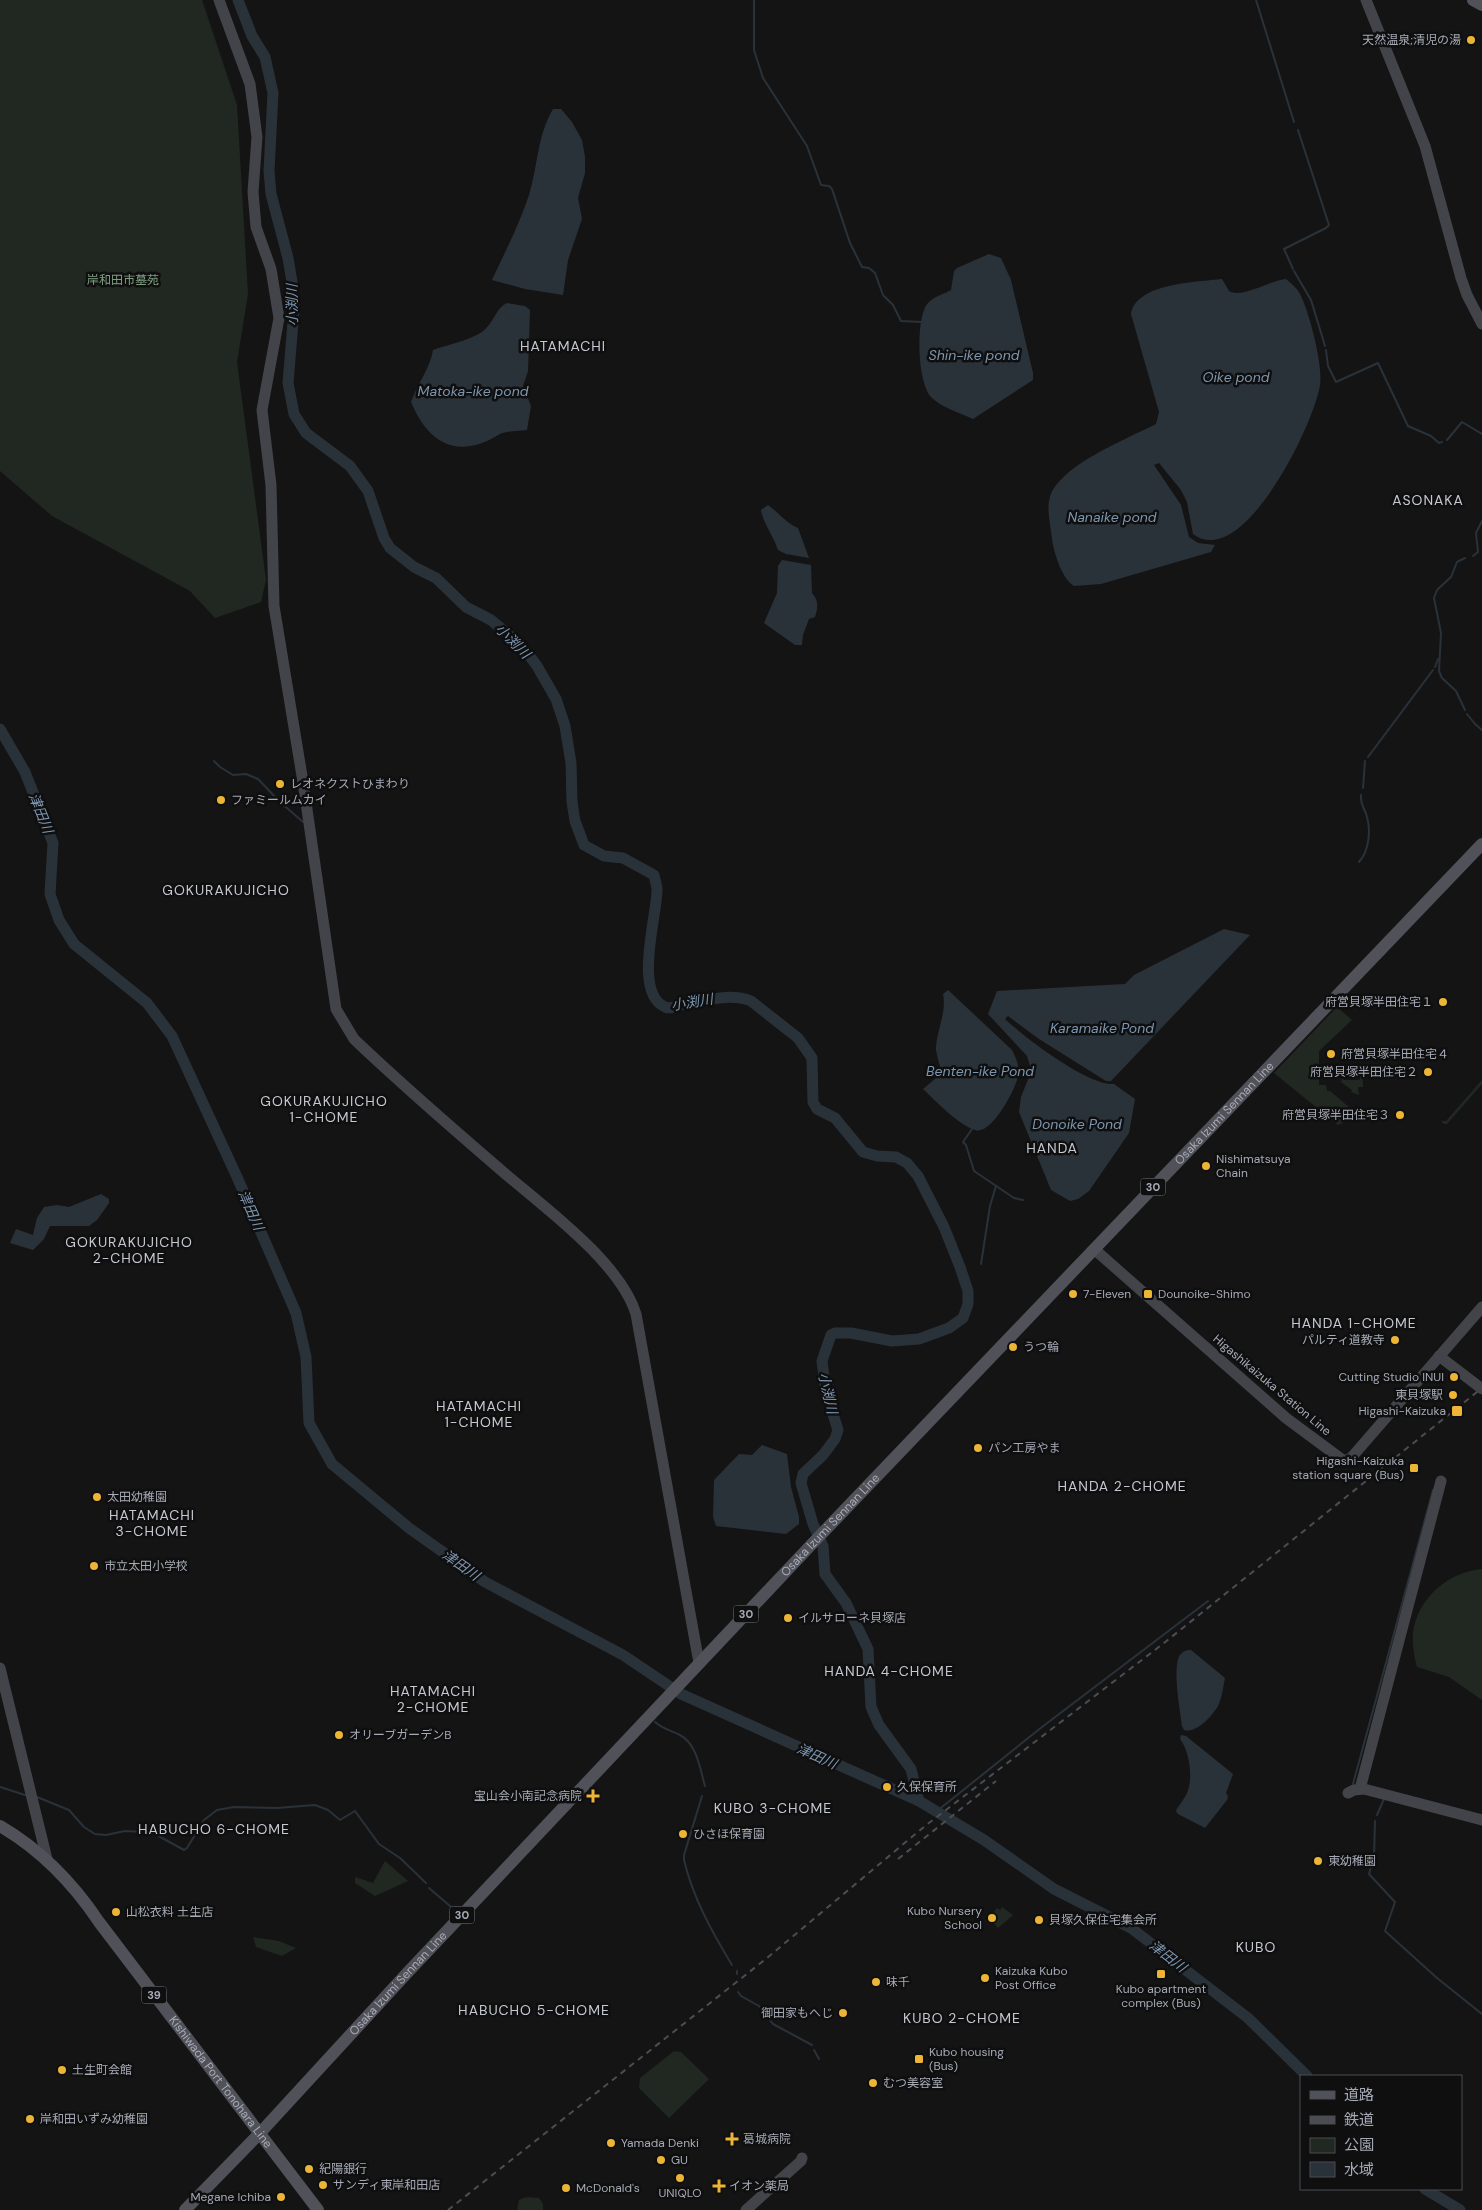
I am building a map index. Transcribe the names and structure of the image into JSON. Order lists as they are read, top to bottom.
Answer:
{
  "streets": {
    "main road": [
      "Osaka Izumi Sennan Line",
      "30",
      "39",
      "Kishiwada Port Tonohara Line"
    ],
    "street": ["Higashikaizuka Station Line"]
  },
  "crossings": [
    ["Osaka Izumi Sennan Line", "Higashikaizuka Station Line"],
    ["Osaka Izumi Sennan Line", "Kishiwada Port Tonohara Line"]
  ],
  "districts": [
    "HATAMACHI",
    "ASONAKA",
    "GOKURAKUJICHO",
    "GOKURAKUJICHO 1-CHOME",
    "HANDA",
    "GOKURAKUJICHO 2-CHOME",
    "HANDA 1-CHOME",
    "HATAMACHI 1-CHOME",
    "HANDA 2-CHOME",
    "HATAMACHI 3-CHOME",
    "HANDA 4-CHOME",
    "HATAMACHI 2-CHOME",
    "KUBO 3-CHOME",
    "HABUCHO 6-CHOME",
    "KUBO",
    "HABUCHO 5-CHOME",
    "KUBO 2-CHOME"
  ],
  "water": [
    "小渕川",
    "Shin-ike pond",
    "Oike pond",
    "Matoka-ike pond",
    "Nanaike pond",
    "津田川",
    "Karamaike Pond",
    "Benten-ike Pond",
    "Donoike Pond"
  ],
  "parks": ["岸和田市墓苑"],
  "places": {
    "other": [
      "天然温泉;清児の湯",
      "レオネクストひまわり",
      "ファミールムカイ",
      "府営貝塚半田住宅１",
      "府営貝塚半田住宅４",
      "府営貝塚半田住宅２",
      "府営貝塚半田住宅３",
      "Nishimatsuya Chain",
      "7-Eleven",
      "パルティ道教寺",
      "うつ輪",
      "Cutting Studio INUI",
      "東貝塚駅",
      "パン工房やま",
      "太田幼稚園",
      "市立太田小学校",
      "イルサローネ貝塚店",
      "オリーブガーデンB",
      "久保保育所",
      "ひさほ保育園",
      "東幼稚園",
      "山松衣料 土生店",
      "Kubo Nursery School",
      "貝塚久保住宅集会所",
      "Kaizuka Kubo Post Office",
      "味千",
      "御田家もへじ",
      "土生町会館",
      "むつ美容室",
      "岸和田いずみ幼稚園",
      "Yamada Denki",
      "GU",
      "紀陽銀行",
      "UNIQLO",
      "サンディ東岸和田店",
      "McDonald's",
      "Megane Ichiba"
    ],
    "transit": [
      "Dounoike-Shimo",
      "Higashi-Kaizuka",
      "Higashi-Kaizuka station square (Bus)",
      "Kubo apartment complex (Bus)",
      "Kubo housing (Bus)"
    ],
    "health": ["宝山会小南記念病院", "葛城病院", "イオン薬局"]
  },
  "legend": [
    "道路",
    "鉄道",
    "公園",
    "水域"
  ]
}
